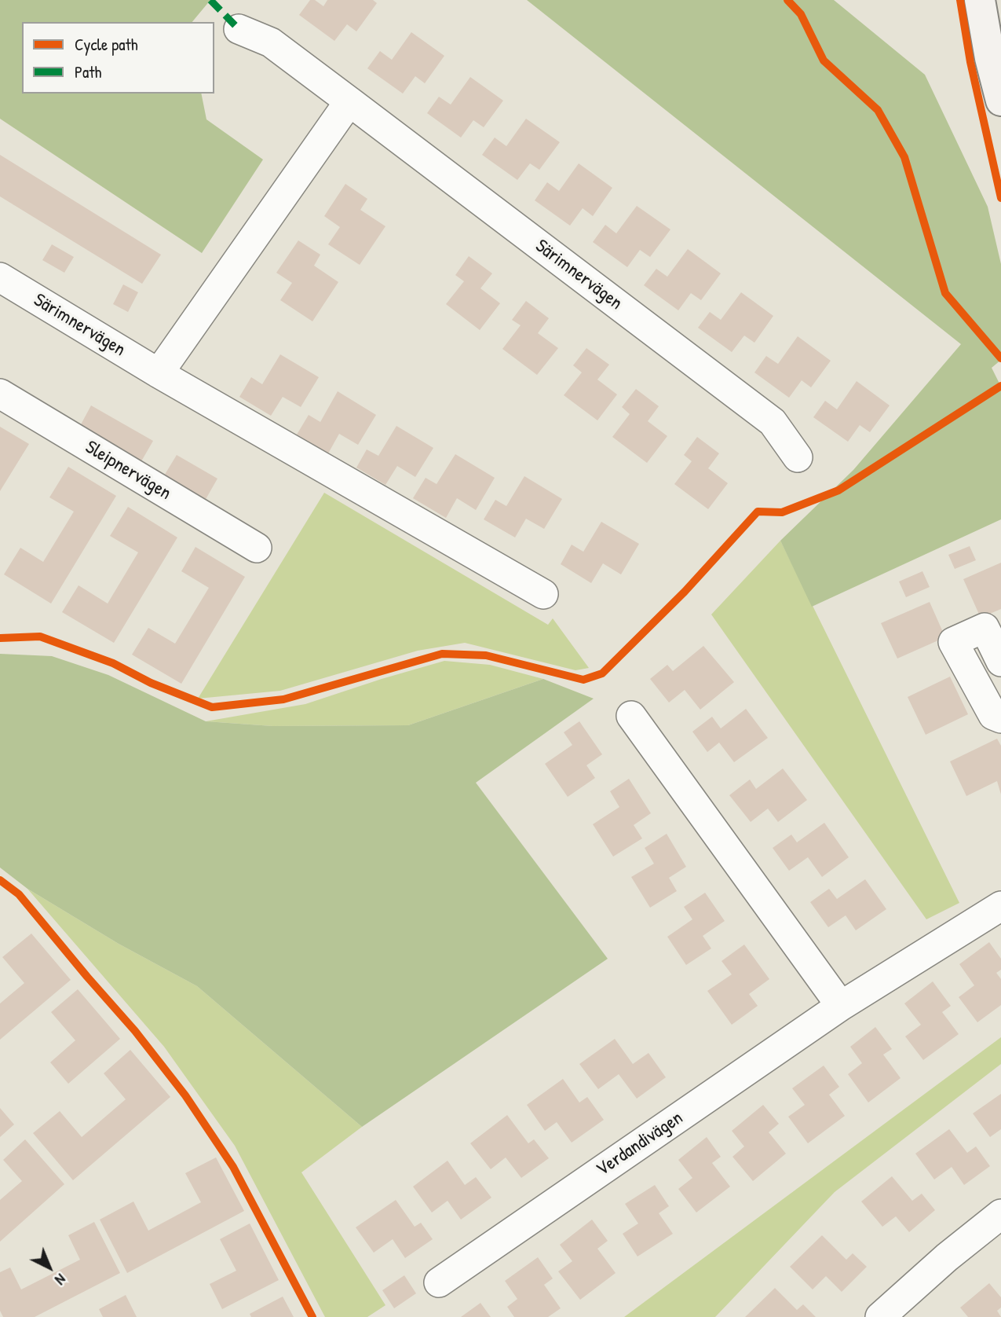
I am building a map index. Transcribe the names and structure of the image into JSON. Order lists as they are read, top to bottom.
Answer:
{
  "streets": {
    "street": ["Särimnervägen", "Sleipnervägen", "Verdandivägen"]
  },
  "legend": ["Cycle path", "Path"],
  "north": "bottom right"
}
